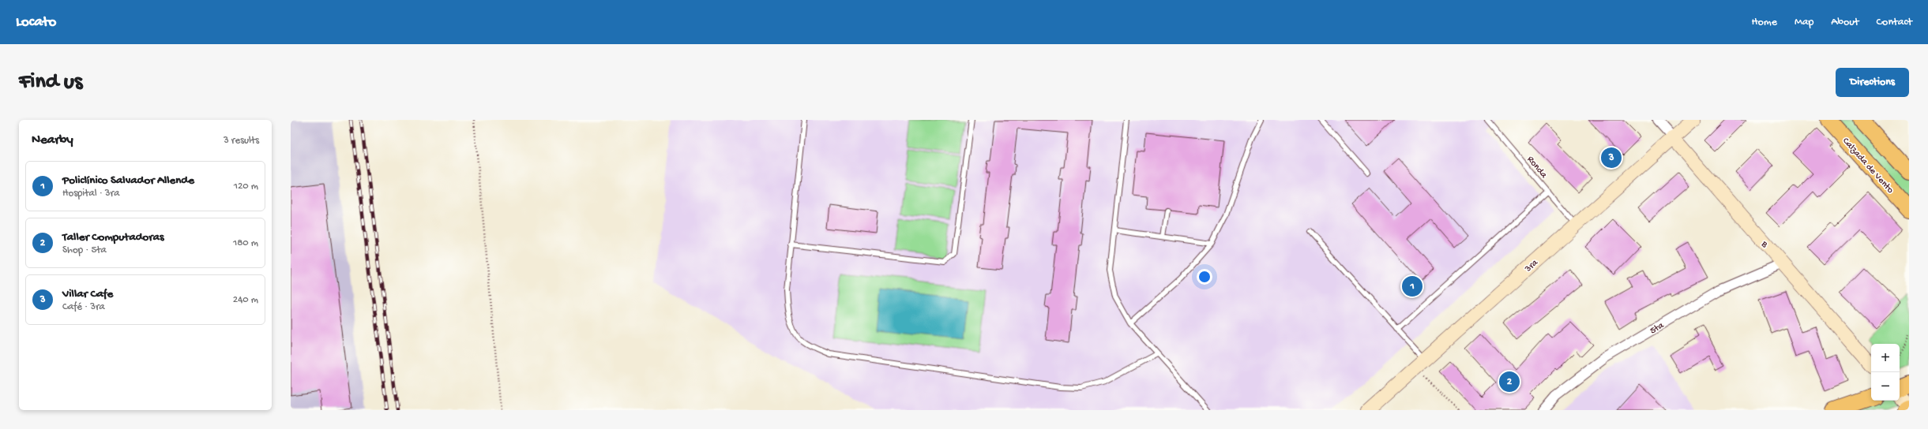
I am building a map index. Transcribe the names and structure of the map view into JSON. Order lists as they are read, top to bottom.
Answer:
{
  "streets": {
    "main road": ["Calzada de Vento"],
    "street": ["B", "3ra", "5ta"],
    "lane": ["Ronda"]
  },
  "crossings": [
    ["Ronda", "3ra"],
    ["B", "3ra"],
    ["B", "5ta"]
  ],
  "page": {
    "header": "Locato",
    "nav": [
      "Home",
      "Map",
      "About",
      "Contact"
    ],
    "buttons": "Directions",
    "title": "Find us",
    "heading": ["Nearby", "3 results"],
    "pins": ["3", "1", "2"],
    "list": [
      {
        "mark": "1",
        "name": "Policlínico Salvador Allende",
        "note": "Hospital · 3ra",
        "value": "120 m"
      },
      {
        "mark": "2",
        "name": "Taller Computadoras",
        "note": "Shop · 5ta",
        "value": "180 m"
      },
      {
        "mark": "3",
        "name": "Villar Cafe",
        "note": "Café · 3ra",
        "value": "240 m"
      }
    ],
    "map_buttons": ["+", "−"]
  }
}
